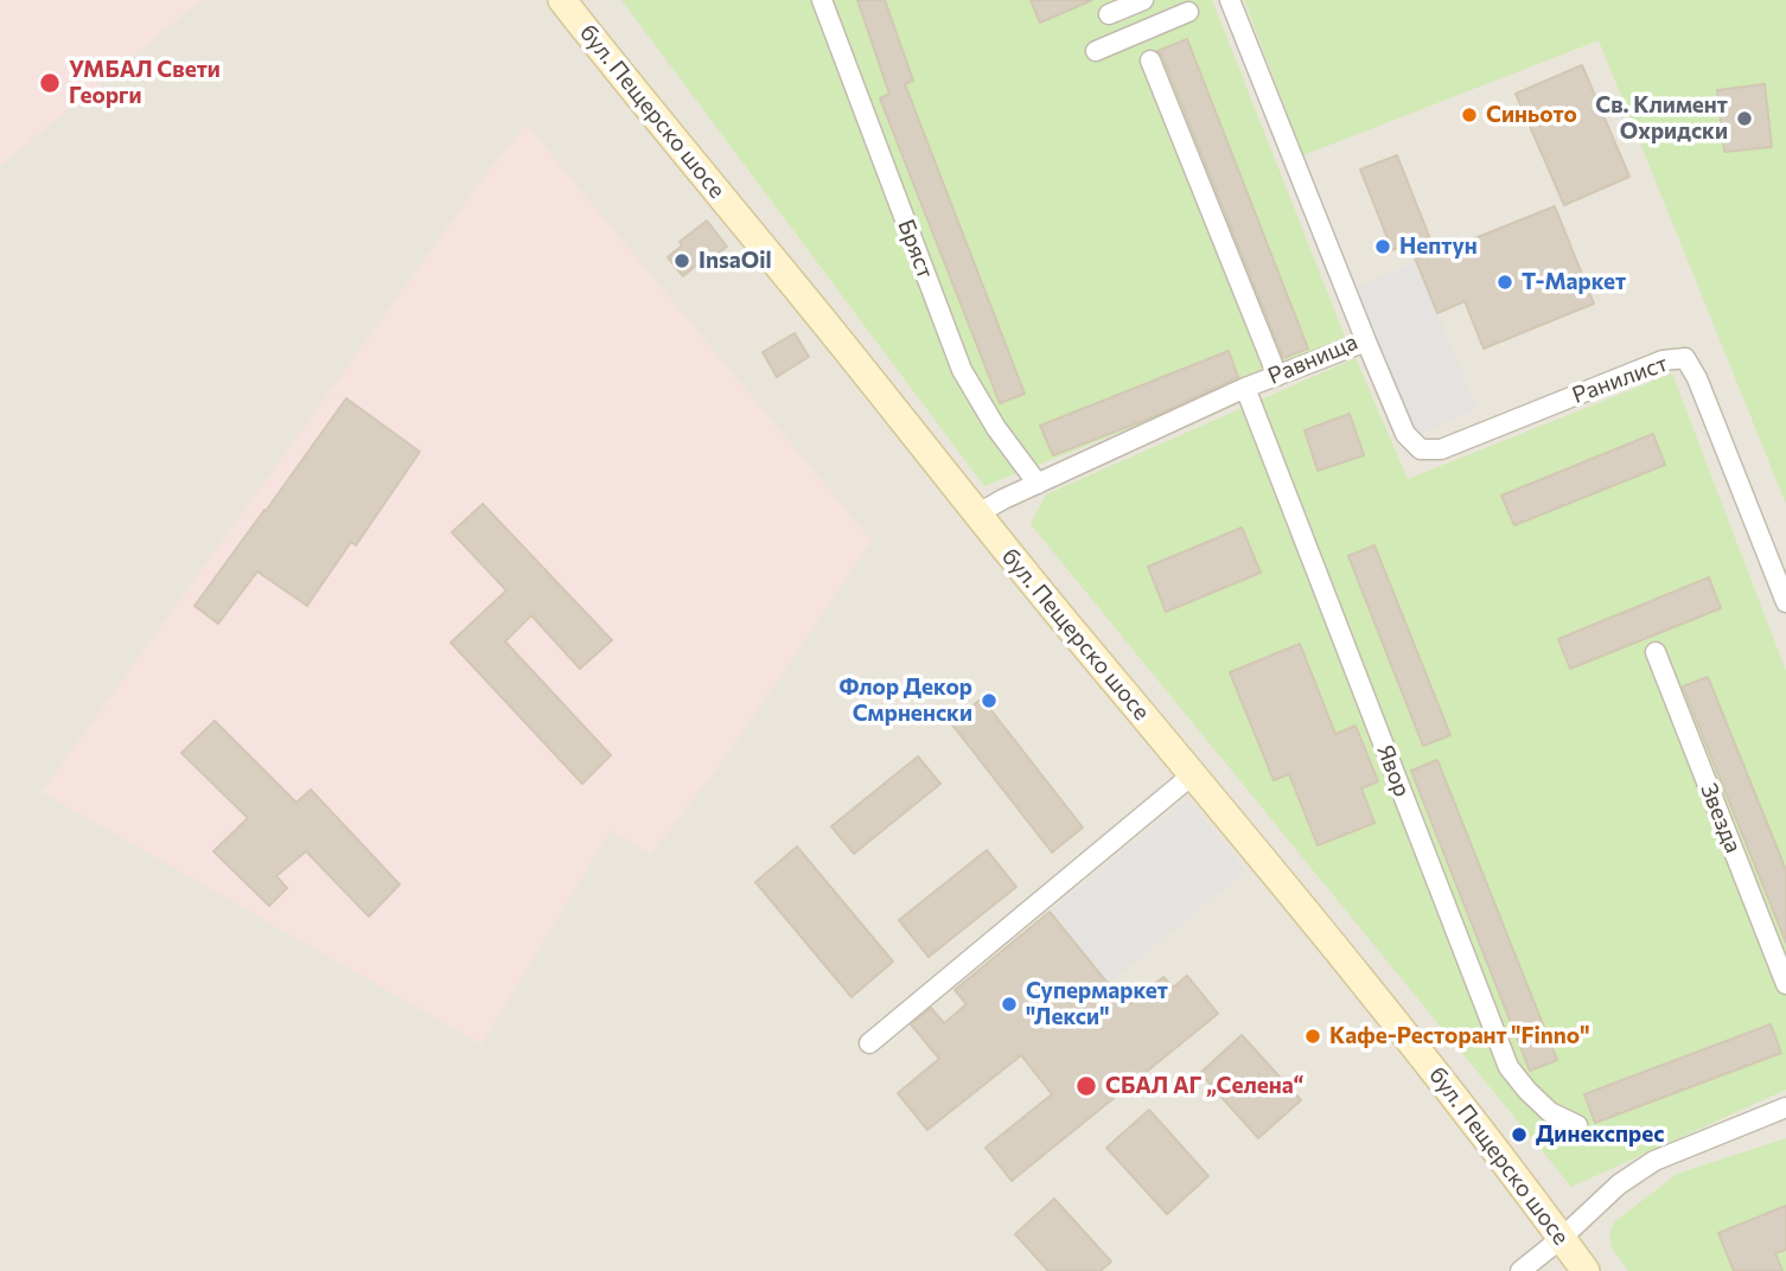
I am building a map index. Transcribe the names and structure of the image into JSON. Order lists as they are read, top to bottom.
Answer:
{
  "streets": {
    "main road": ["бул. Пещерско шосе"],
    "street": [
      "Бряст",
      "Равнища",
      "Ранилист",
      "Явор",
      "Звезда"
    ]
  },
  "crossings": [
    ["бул. Пещерско шосе", "Равнища"],
    ["Бряст", "Равнища"],
    ["Равнища", "Ранилист"],
    ["Равнища", "Явор"]
  ],
  "places": [
    "УМБАЛ Свети Георги",
    "Синьото",
    "Св. Климент Охридски",
    "Нептун",
    "InsaOil",
    "Т-Маркет",
    "Флор Декор Смрненски",
    "Супермаркет \"Лекси\"",
    "Кафе-Ресторант \"Finno\"",
    "СБАЛ АГ „Селена“",
    "Динекспрес"
  ]
}
